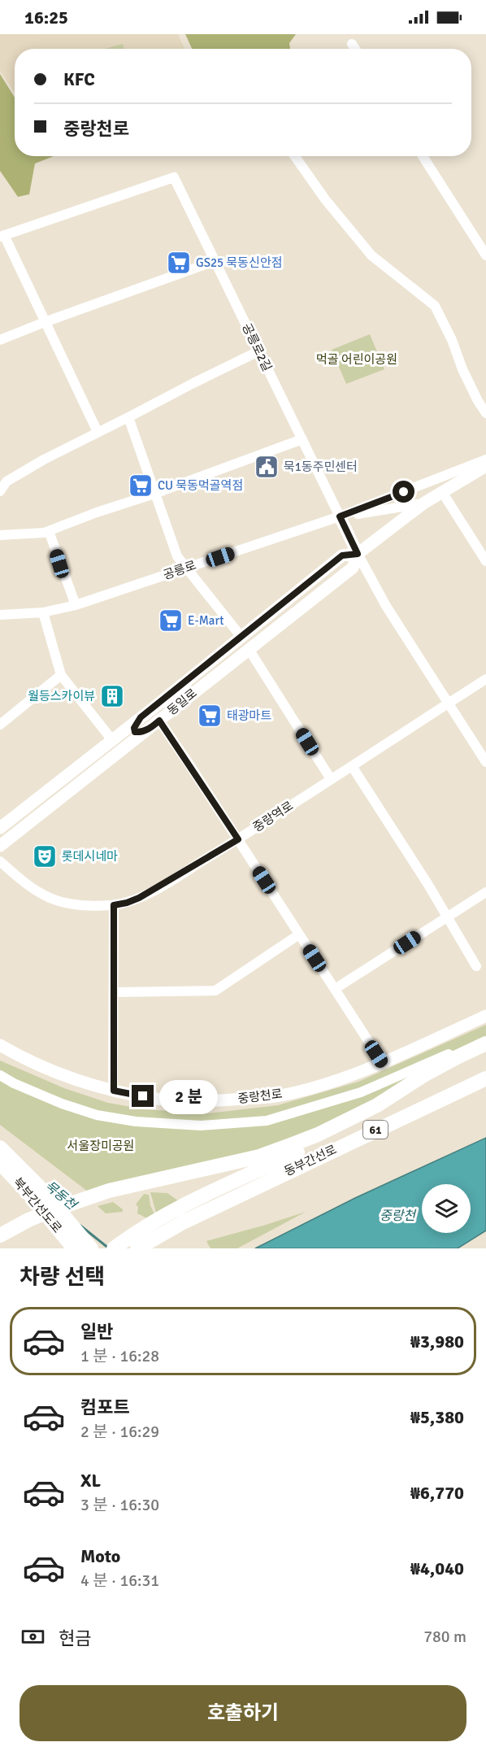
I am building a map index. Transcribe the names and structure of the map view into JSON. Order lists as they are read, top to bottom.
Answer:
{
  "streets": {
    "highway": ["61", "동부간선로", "북부간선도로"],
    "main road": ["동일로", "중랑천로"],
    "street": ["공릉로2길", "공릉로", "중랑역로"]
  },
  "crossings": [
    ["공릉로2길", "공릉로"],
    ["공릉로", "동일로"]
  ],
  "water": ["묵동천", "중랑천"],
  "parks": ["먹골 어린이공원", "서울장미공원"],
  "places": {
    "supermarket": [
      "GS25 묵동신안점",
      "CU 묵동먹골역점",
      "E-Mart",
      "태광마트"
    ],
    "public building": ["묵1동주민센터"],
    "building": ["월등스카이뷰"],
    "theatre": ["롯데시네마"]
  },
  "page": {
    "status": "16:25",
    "banner": ["KFC", "중랑천로"],
    "bubble": "2 분",
    "heading": "차량 선택",
    "list": [
      {
        "name": "일반",
        "note": "1 분 · 16:28",
        "value": "₩3,980"
      },
      {
        "name": "컴포트",
        "note": "2 분 · 16:29",
        "value": "₩5,380"
      },
      {
        "name": "XL",
        "note": "3 분 · 16:30",
        "value": "₩6,770"
      },
      {
        "name": "Moto",
        "note": "4 분 · 16:31",
        "value": "₩4,040"
      }
    ],
    "pay": ["현금", "780 m"],
    "buttons": "호출하기"
  }
}
